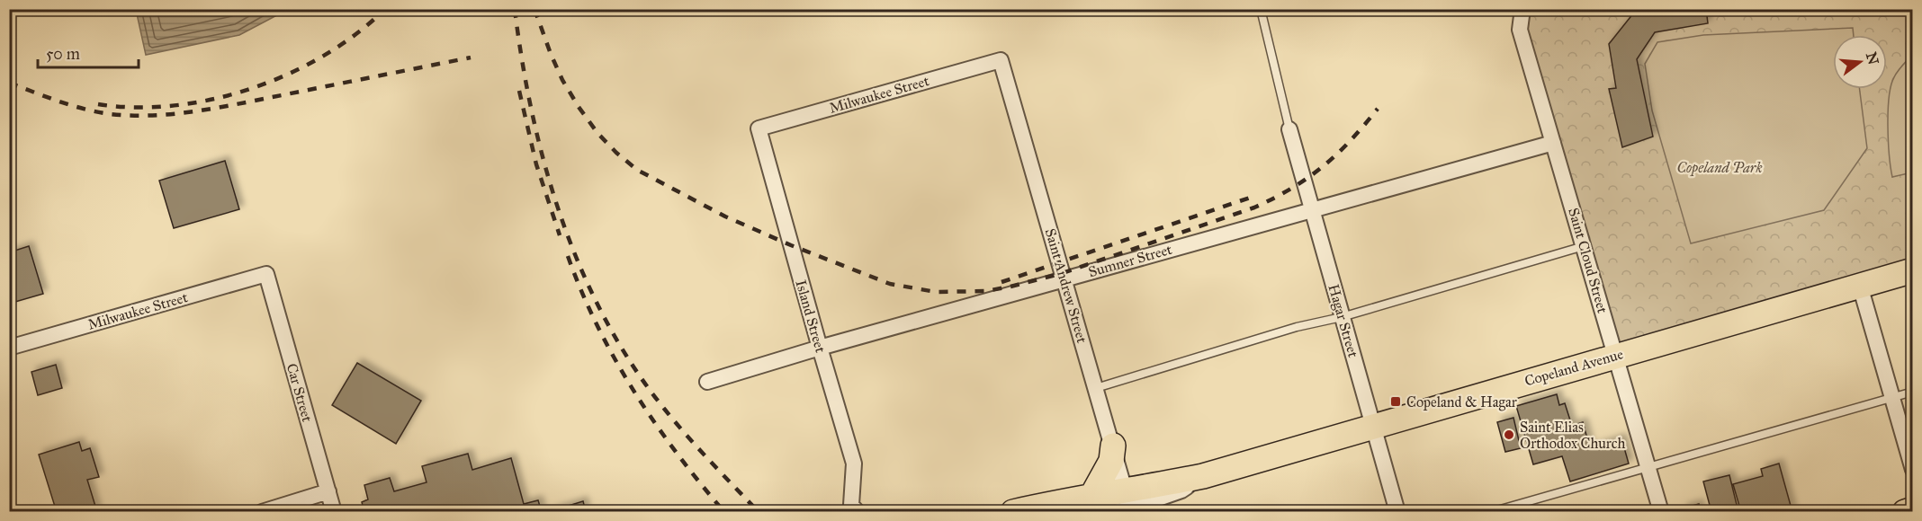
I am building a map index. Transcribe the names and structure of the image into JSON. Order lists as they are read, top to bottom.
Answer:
{
  "streets": {
    "highway": ["Copeland Avenue"],
    "street": [
      "Milwaukee Street",
      "Sumner Street",
      "Saint Cloud Street",
      "Saint Andrew Street",
      "Island Street",
      "Hagar Street",
      "Car Street"
    ]
  },
  "crossings": [
    ["Milwaukee Street", "Saint Andrew Street"],
    ["Milwaukee Street", "Island Street"],
    ["Milwaukee Street", "Car Street"],
    ["Sumner Street", "Saint Cloud Street"],
    ["Sumner Street", "Saint Andrew Street"],
    ["Sumner Street", "Island Street"],
    ["Sumner Street", "Hagar Street"],
    ["Saint Cloud Street", "Copeland Avenue"],
    ["Saint Andrew Street", "Copeland Avenue"],
    ["Hagar Street", "Copeland Avenue"]
  ],
  "parks": ["Copeland Park"],
  "places": {
    "transit": ["Copeland & Hagar"],
    "other": ["Saint Elias Orthodox Church"]
  },
  "scale_bar": "50 m",
  "north": "right"
}
